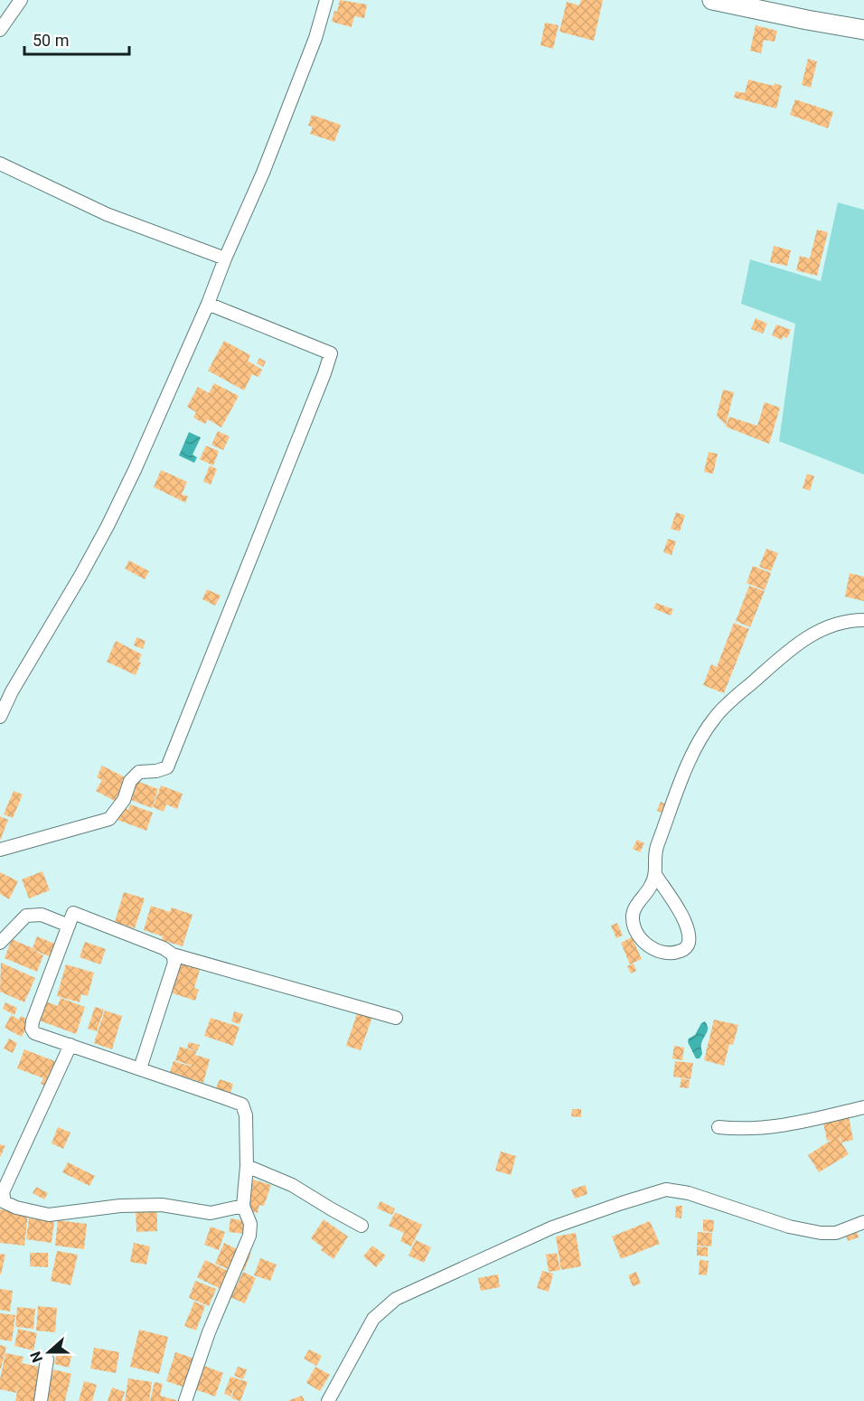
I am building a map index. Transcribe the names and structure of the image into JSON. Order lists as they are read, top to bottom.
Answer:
{
  "scale_bar": "50 m",
  "north": "left"
}
